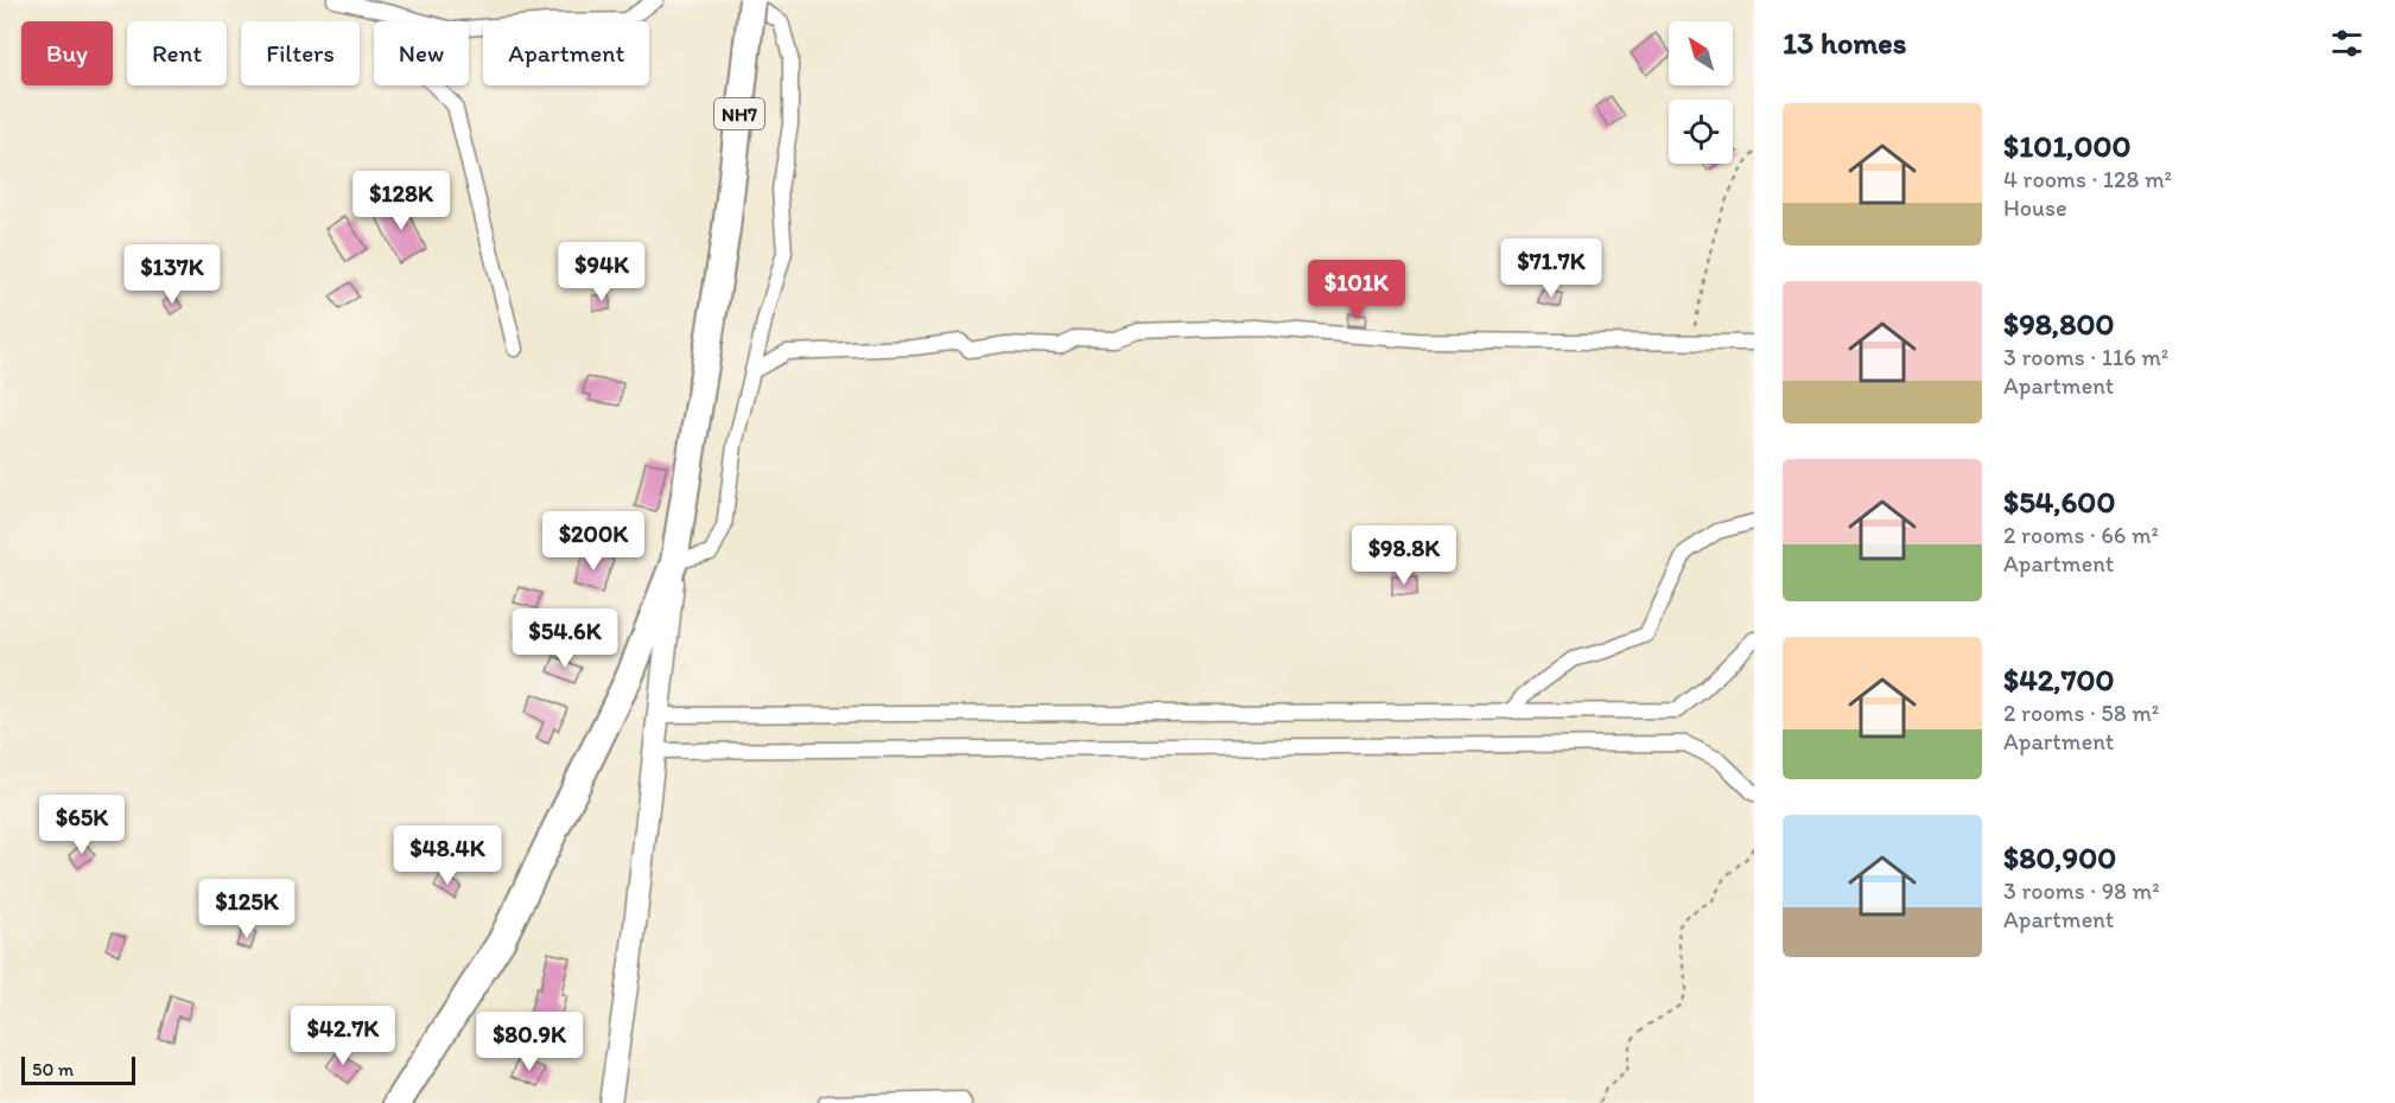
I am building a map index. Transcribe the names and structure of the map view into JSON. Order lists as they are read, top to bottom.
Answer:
{
  "streets": {
    "highway": ["NH7"]
  },
  "scale_bar": "50 m",
  "north": "top left",
  "page": {
    "heading": "13 homes",
    "chip": [
      "Buy",
      "Rent",
      "Filters",
      "New",
      "Apartment"
    ],
    "list": [
      {
        "name": "$101,000",
        "note": "4 rooms · 128 m² · House"
      },
      {
        "name": "$98,800",
        "note": "3 rooms · 116 m² · Apartment"
      },
      {
        "name": "$54,600",
        "note": "2 rooms · 66 m² · Apartment"
      },
      {
        "name": "$42,700",
        "note": "2 rooms · 58 m² · Apartment"
      },
      {
        "name": "$80,900",
        "note": "3 rooms · 98 m² · Apartment"
      }
    ],
    "price": [
      "$128K",
      "$71.7K",
      "$94K",
      "$137K",
      "$101K",
      "$200K",
      "$98.8K",
      "$54.6K",
      "$65K",
      "$48.4K",
      "$125K",
      "$42.7K",
      "$80.9K"
    ],
    "scale": "50 m"
  }
}
